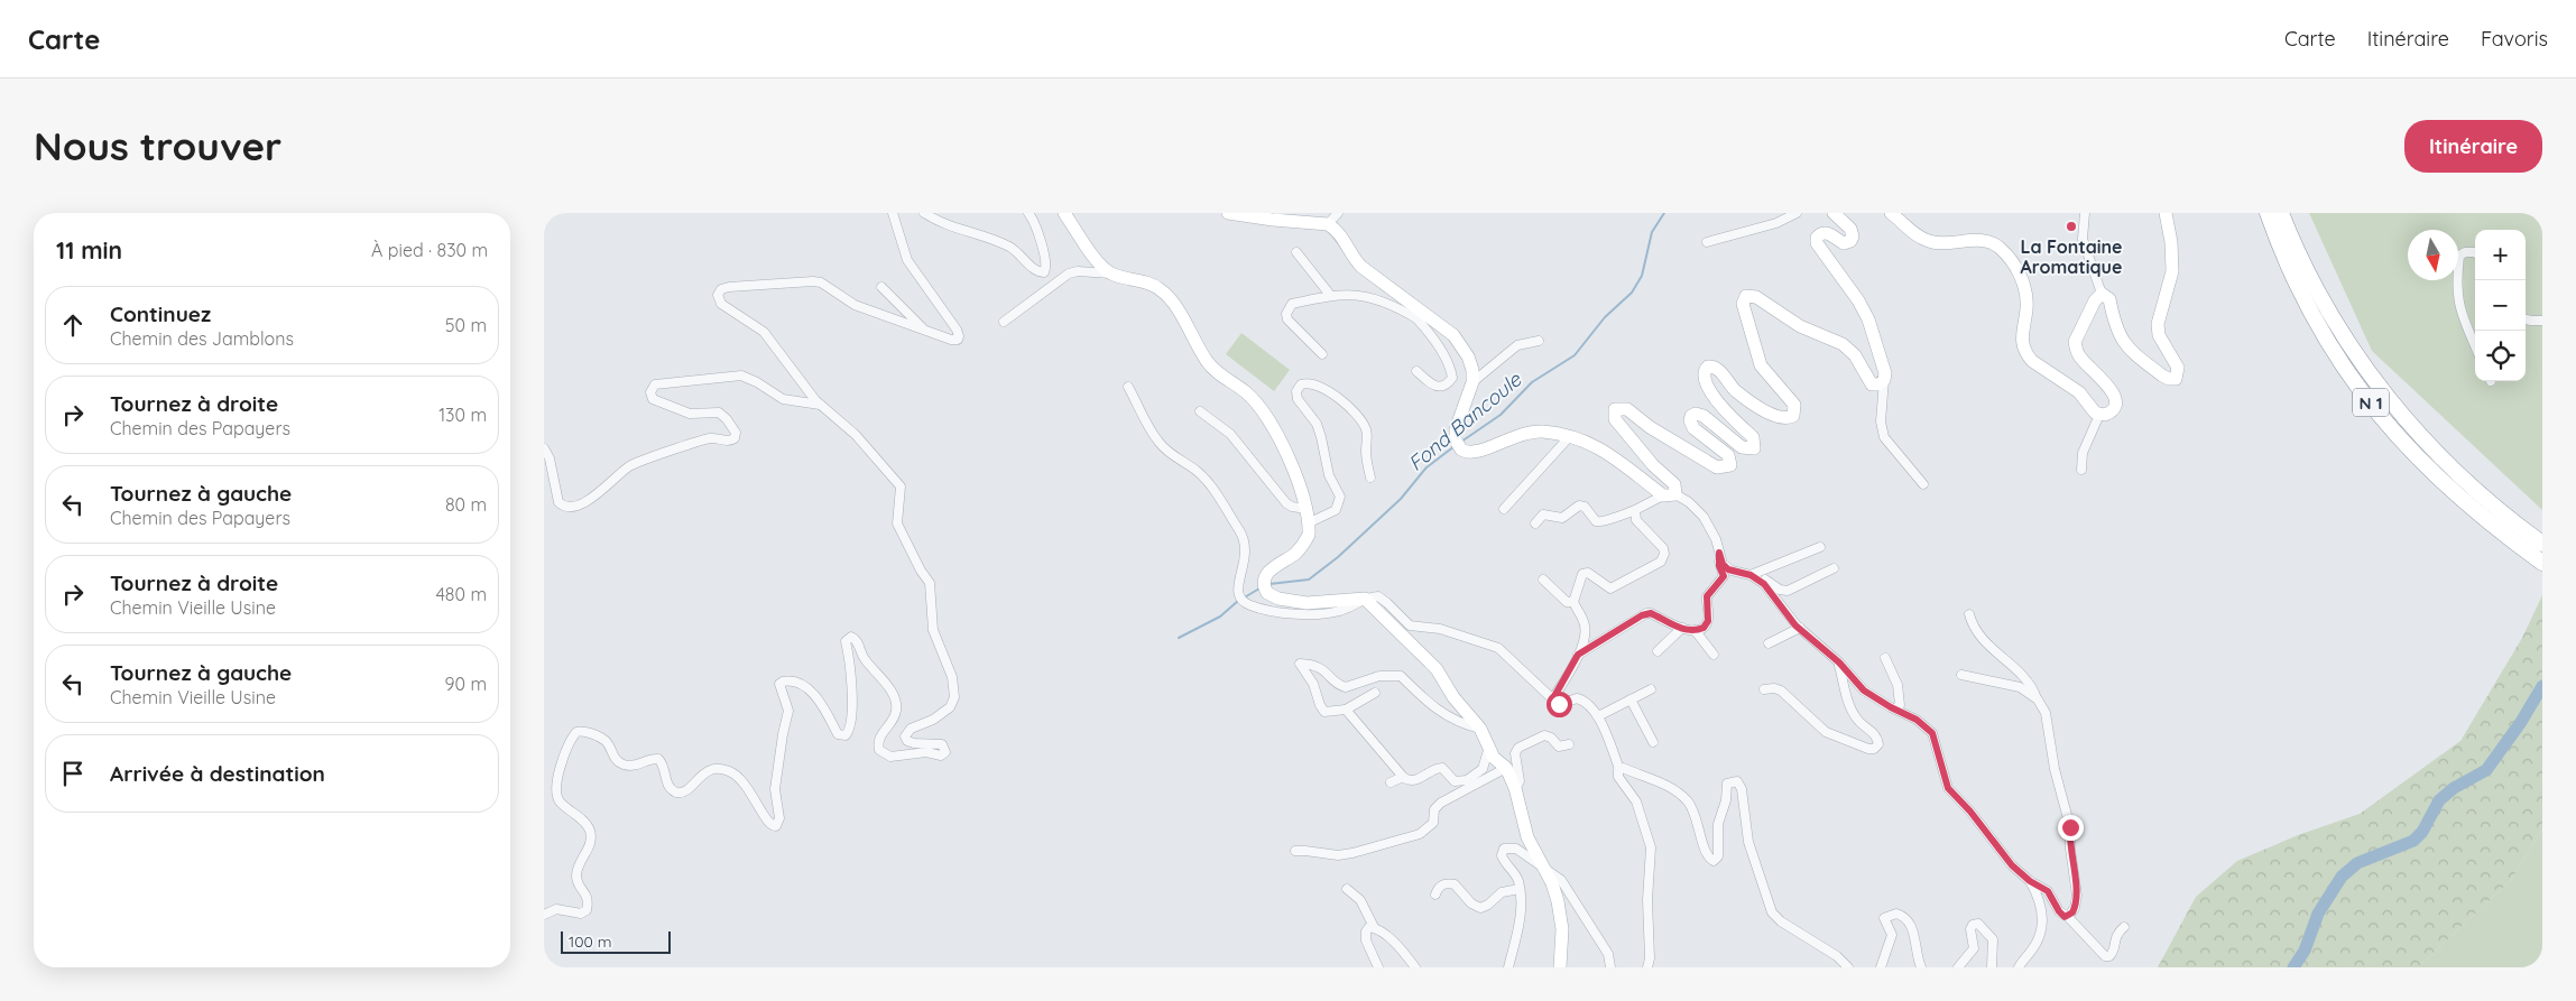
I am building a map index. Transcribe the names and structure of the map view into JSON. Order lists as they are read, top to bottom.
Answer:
{
  "streets": {
    "highway": ["N 1"]
  },
  "water": ["Fond Bancoule"],
  "places": ["La Fontaine Aromatique"],
  "scale_bar": "100 m",
  "north": "bottom",
  "page": {
    "header": "Carte",
    "nav": ["Carte", "Itinéraire", "Favoris"],
    "buttons": "Itinéraire",
    "title": "Nous trouver",
    "heading": ["11 min", "À pied · 830 m"],
    "map_buttons": ["+", "−"],
    "list": [
      ["Continuez", "Chemin des Jamblons", "50 m"],
      ["Tournez à droite", "Chemin des Papayers", "130 m"],
      ["Tournez à gauche", "Chemin des Papayers", "80 m"],
      ["Tournez à droite", "Chemin Vieille Usine", "480 m"],
      ["Tournez à gauche", "Chemin Vieille Usine", "90 m"],
      "Arrivée à destination"
    ],
    "scale": "100 m"
  }
}
